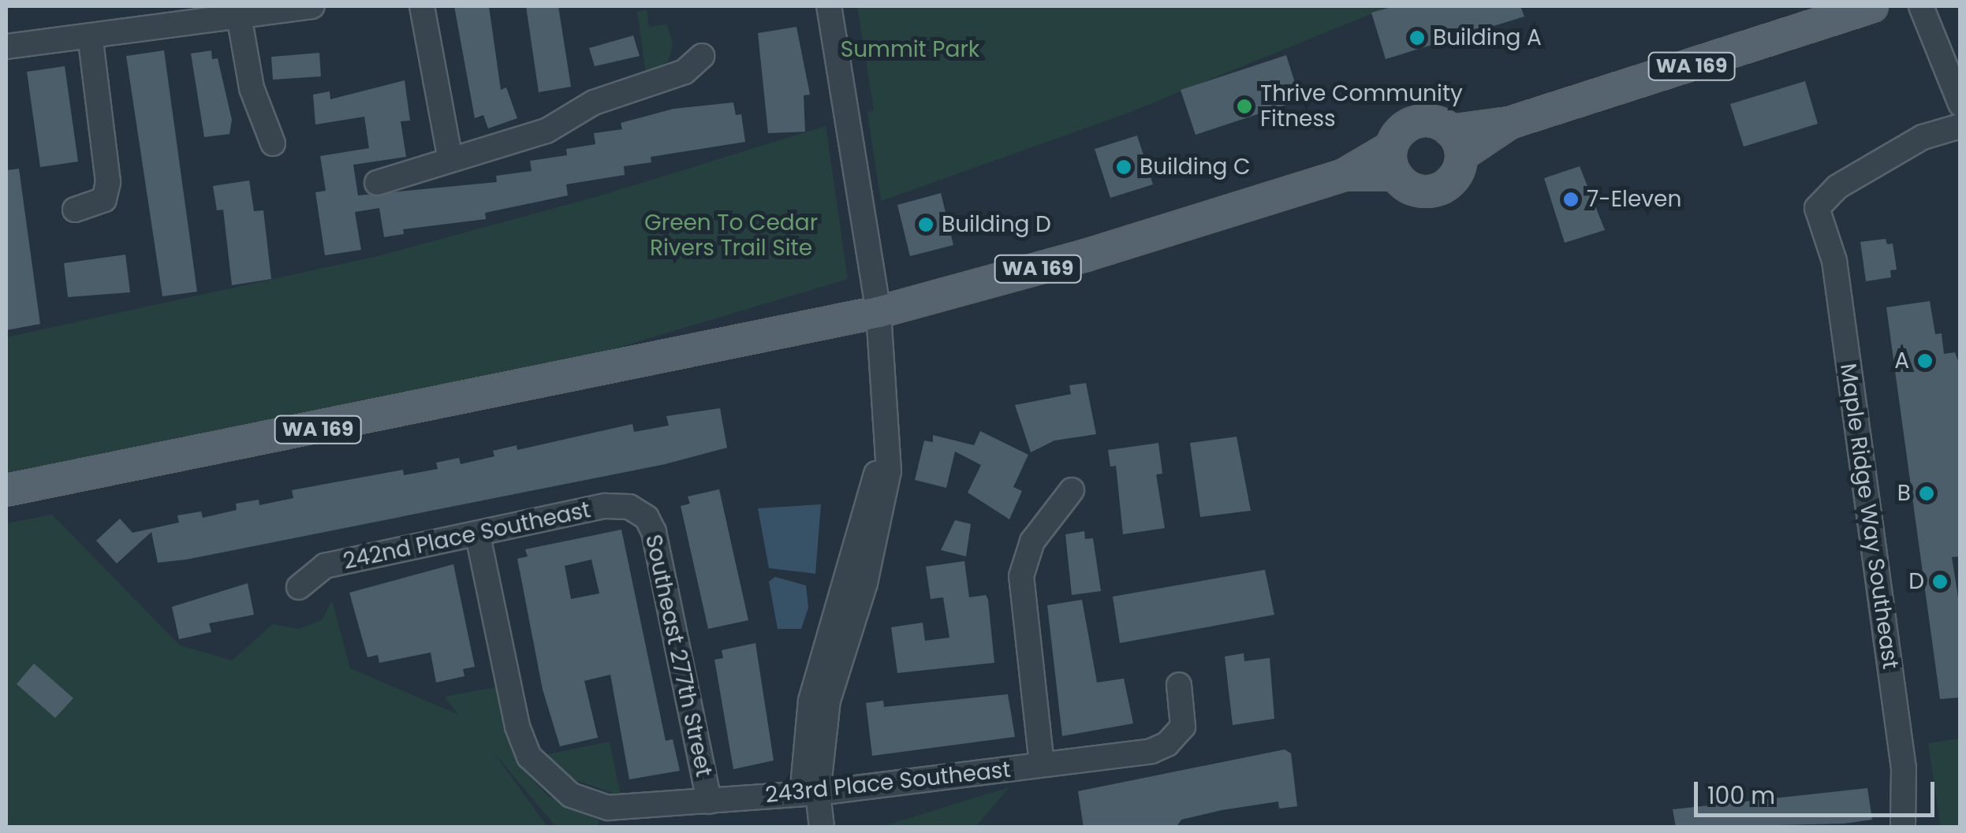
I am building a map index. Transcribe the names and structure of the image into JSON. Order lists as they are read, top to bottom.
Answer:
{
  "streets": {
    "main road": ["WA 169"],
    "street": [
      "Maple Ridge Way Southeast",
      "242nd Place Southeast",
      "Southeast 277th Street",
      "243rd Place Southeast"
    ]
  },
  "crossings": [
    ["242nd Place Southeast", "Southeast 277th Street"],
    ["242nd Place Southeast", "243rd Place Southeast"],
    ["Southeast 277th Street", "243rd Place Southeast"]
  ],
  "parks": ["Summit Park", "Green To Cedar Rivers Trail Site"],
  "places": [
    "Building A",
    "Thrive Community Fitness",
    "Building C",
    "7-Eleven",
    "Building D",
    "A",
    "B",
    "D"
  ],
  "scale_bar": "100 m"
}
